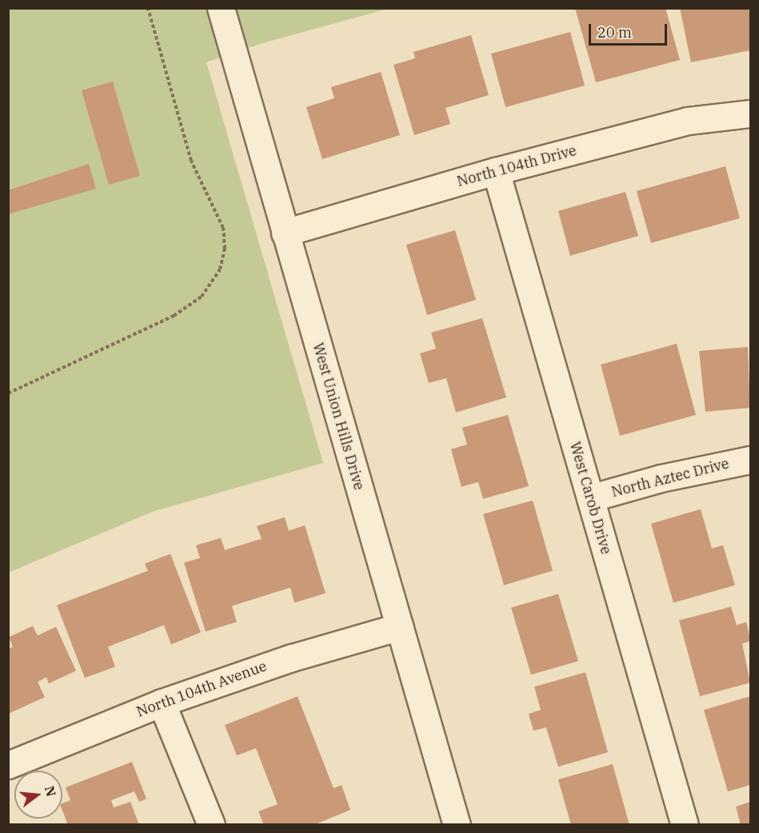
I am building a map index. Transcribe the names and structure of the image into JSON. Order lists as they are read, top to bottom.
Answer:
{
  "streets": {
    "street": [
      "North 104th Drive",
      "West Union Hills Drive",
      "North Aztec Drive",
      "West Carob Drive",
      "North 104th Avenue"
    ]
  },
  "crossings": [
    ["North 104th Drive", "West Union Hills Drive"],
    ["North 104th Drive", "West Carob Drive"],
    ["West Union Hills Drive", "North 104th Avenue"],
    ["North Aztec Drive", "West Carob Drive"]
  ],
  "scale_bar": "20 m",
  "north": "right"
}
